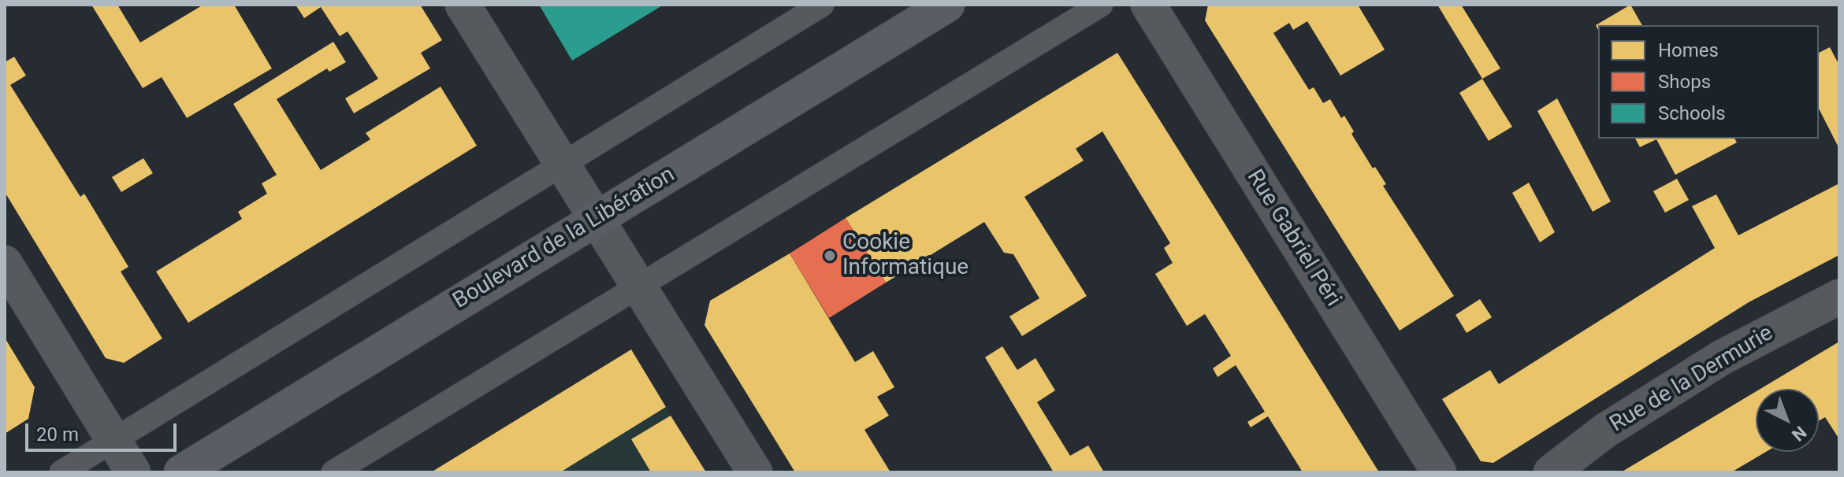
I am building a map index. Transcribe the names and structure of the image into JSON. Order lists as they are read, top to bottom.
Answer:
{
  "streets": {
    "main road": ["Boulevard de la Libération"],
    "street": ["Rue Gabriel Péri", "Rue de la Dermurie"]
  },
  "places": ["Cookie Informatique"],
  "legend": ["Homes", "Shops", "Schools"],
  "scale_bar": "20 m",
  "north": "bottom right"
}
